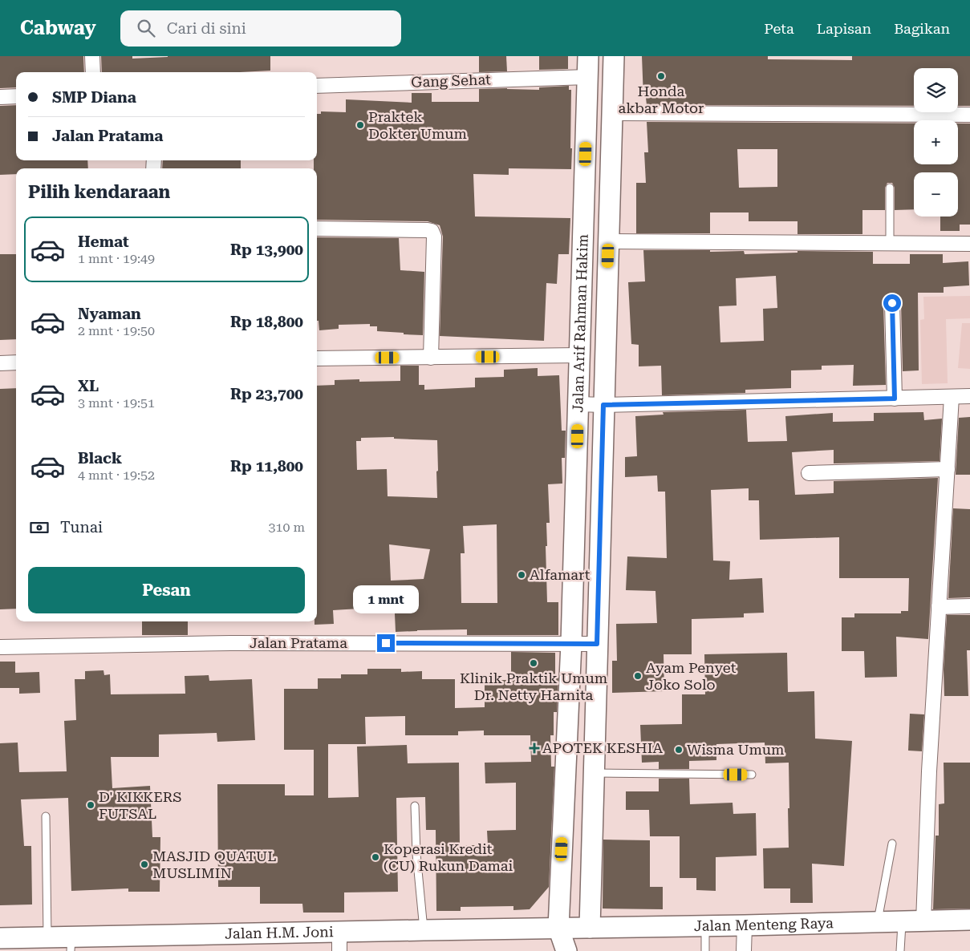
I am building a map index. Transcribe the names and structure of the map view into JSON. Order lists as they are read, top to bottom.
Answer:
{
  "streets": {
    "main road": ["Jalan Arif Rahman Hakim", "Jalan Menteng Raya", "Jalan H.M. Joni"],
    "street": ["Gang Sehat", "Jalan Pratama"]
  },
  "crossings": [
    ["Gang Sehat", "Jalan Arif Rahman Hakim"],
    ["Jalan Arif Rahman Hakim", "Jalan Pratama"],
    ["Jalan Arif Rahman Hakim", "Jalan Menteng Raya"],
    ["Jalan Arif Rahman Hakim", "Jalan H.M. Joni"],
    ["Jalan Menteng Raya", "Jalan H.M. Joni"]
  ],
  "places": {
    "other": [
      "Honda akbar Motor",
      "Praktek Dokter Umum",
      "Alfamart",
      "Klinik Praktik Umum Dr. Netty Harnita",
      "Ayam Penyet Joko Solo",
      "Wisma Umum",
      "D' KIKKERS FUTSAL",
      "Koperasi Kredit (CU) Rukun Damai",
      "MASJID QUATUL MUSLIMIN"
    ],
    "health": ["APOTEK KESHIA"]
  },
  "page": {
    "header": "Cabway",
    "search": "Cari di sini",
    "nav": ["Peta", "Lapisan", "Bagikan"],
    "map_buttons": ["+", "−"],
    "banner": ["SMP Diana", "Jalan Pratama"],
    "heading": "Pilih kendaraan",
    "list": [
      {
        "name": "Hemat",
        "note": "1 mnt · 19:49",
        "value": "Rp 13,900"
      },
      {
        "name": "Nyaman",
        "note": "2 mnt · 19:50",
        "value": "Rp 18,800"
      },
      {
        "name": "XL",
        "note": "3 mnt · 19:51",
        "value": "Rp 23,700"
      },
      {
        "name": "Black",
        "note": "4 mnt · 19:52",
        "value": "Rp 11,800"
      }
    ],
    "pay": ["Tunai", "310 m"],
    "buttons": "Pesan",
    "bubble": "1 mnt"
  }
}
